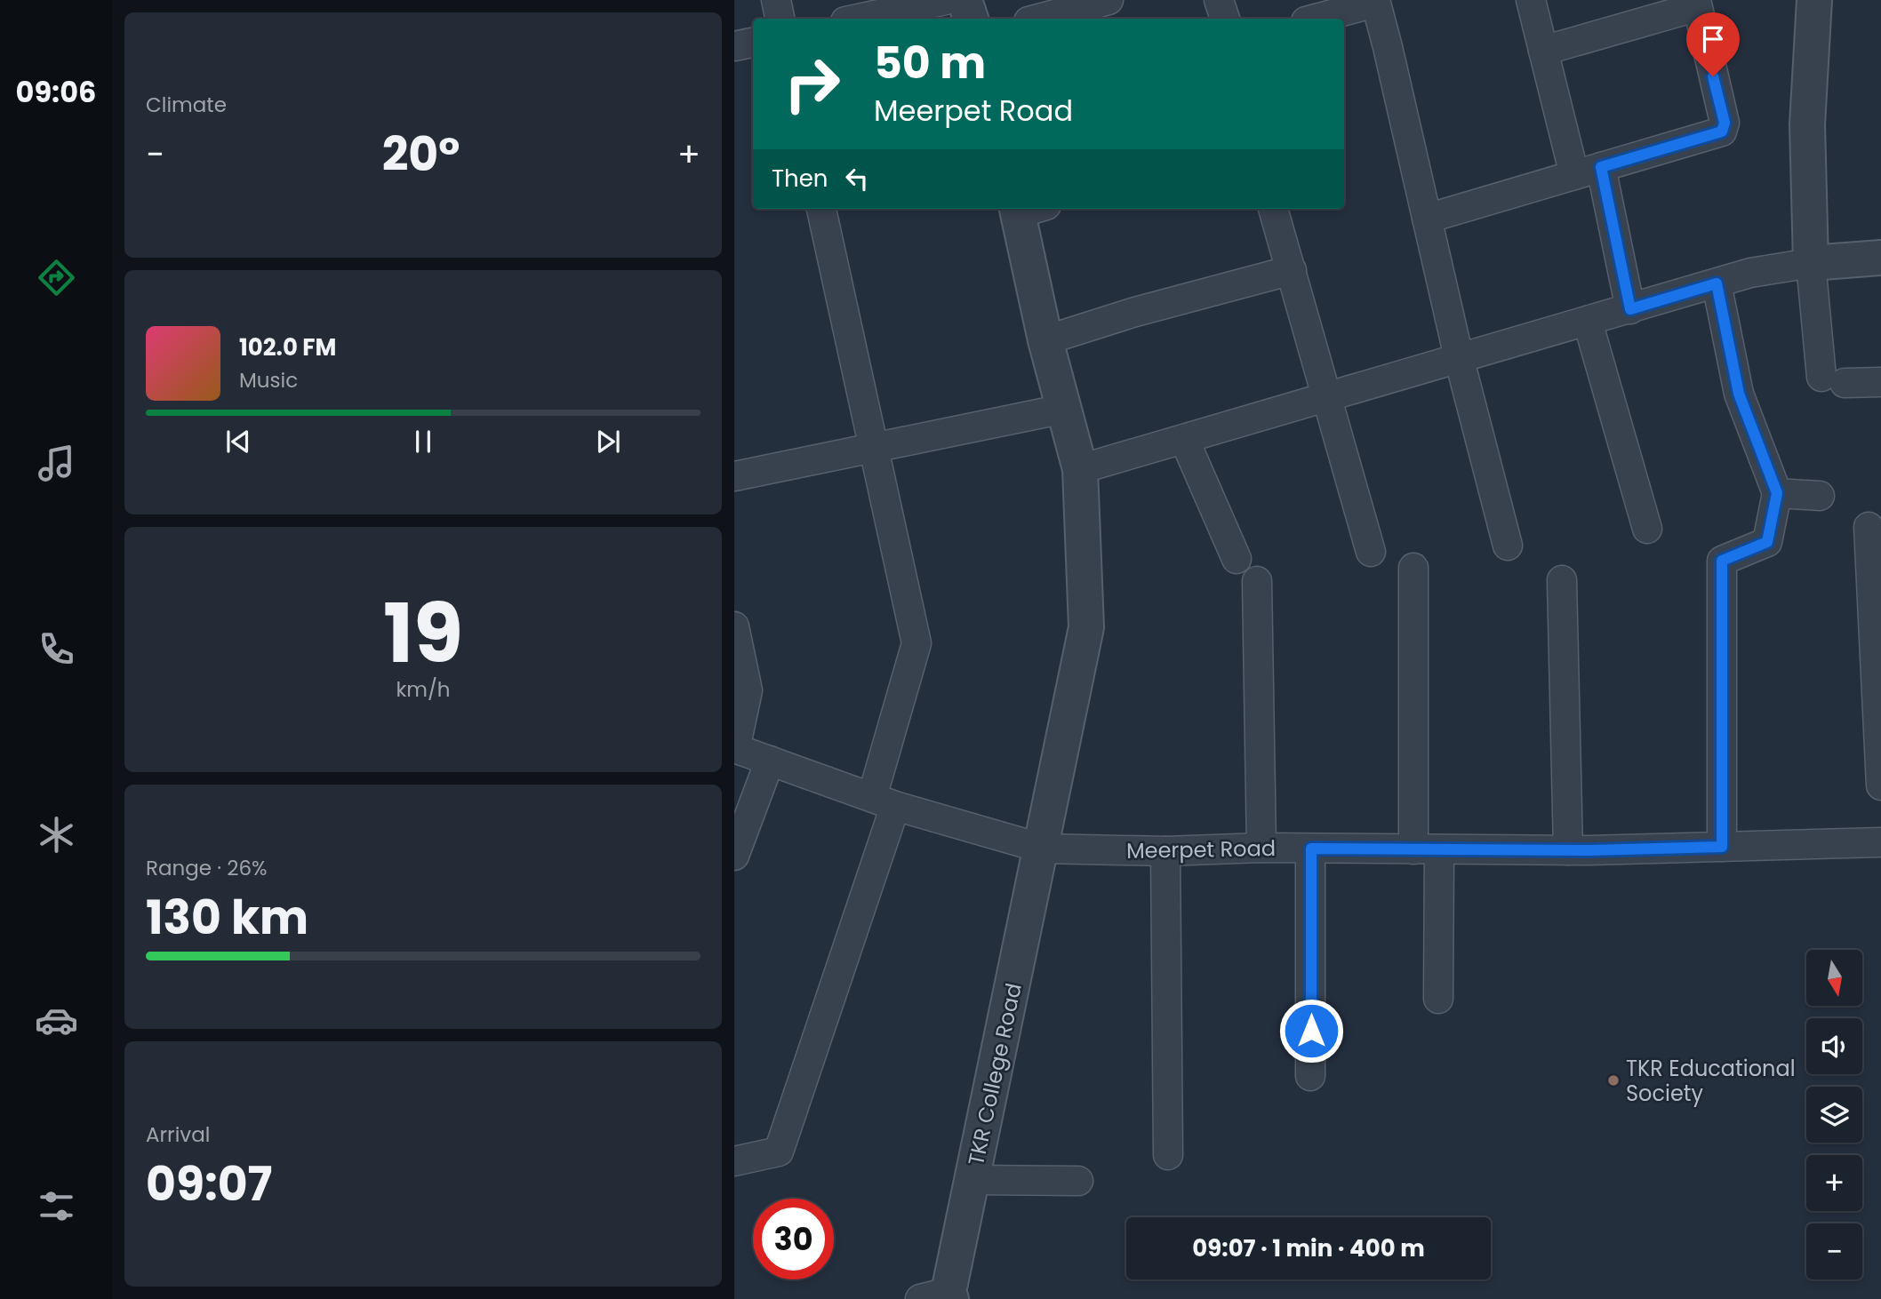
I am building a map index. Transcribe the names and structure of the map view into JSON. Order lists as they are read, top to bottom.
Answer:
{
  "streets": {
    "street": ["Meerpet Road", "TKR College Road"]
  },
  "crossings": [
    ["Meerpet Road", "TKR College Road"]
  ],
  "places": ["TKR Educational Society"],
  "north": "bottom",
  "page": {
    "tabs": "09:06",
    "tile": [
      "Climate",
      ["19", "km/h"],
      ["Range · 26%", "130 km"],
      ["Arrival", "09:07"]
    ],
    "turn": ["50 m", "Meerpet Road"],
    "heat": ["−", "20°", "+"],
    "then": "Then",
    "song": ["102.0 FM", "Music"],
    "map_buttons": ["+", "−"],
    "limit": "30",
    "trip": "09:07 · 1 min · 400 m"
  }
}
